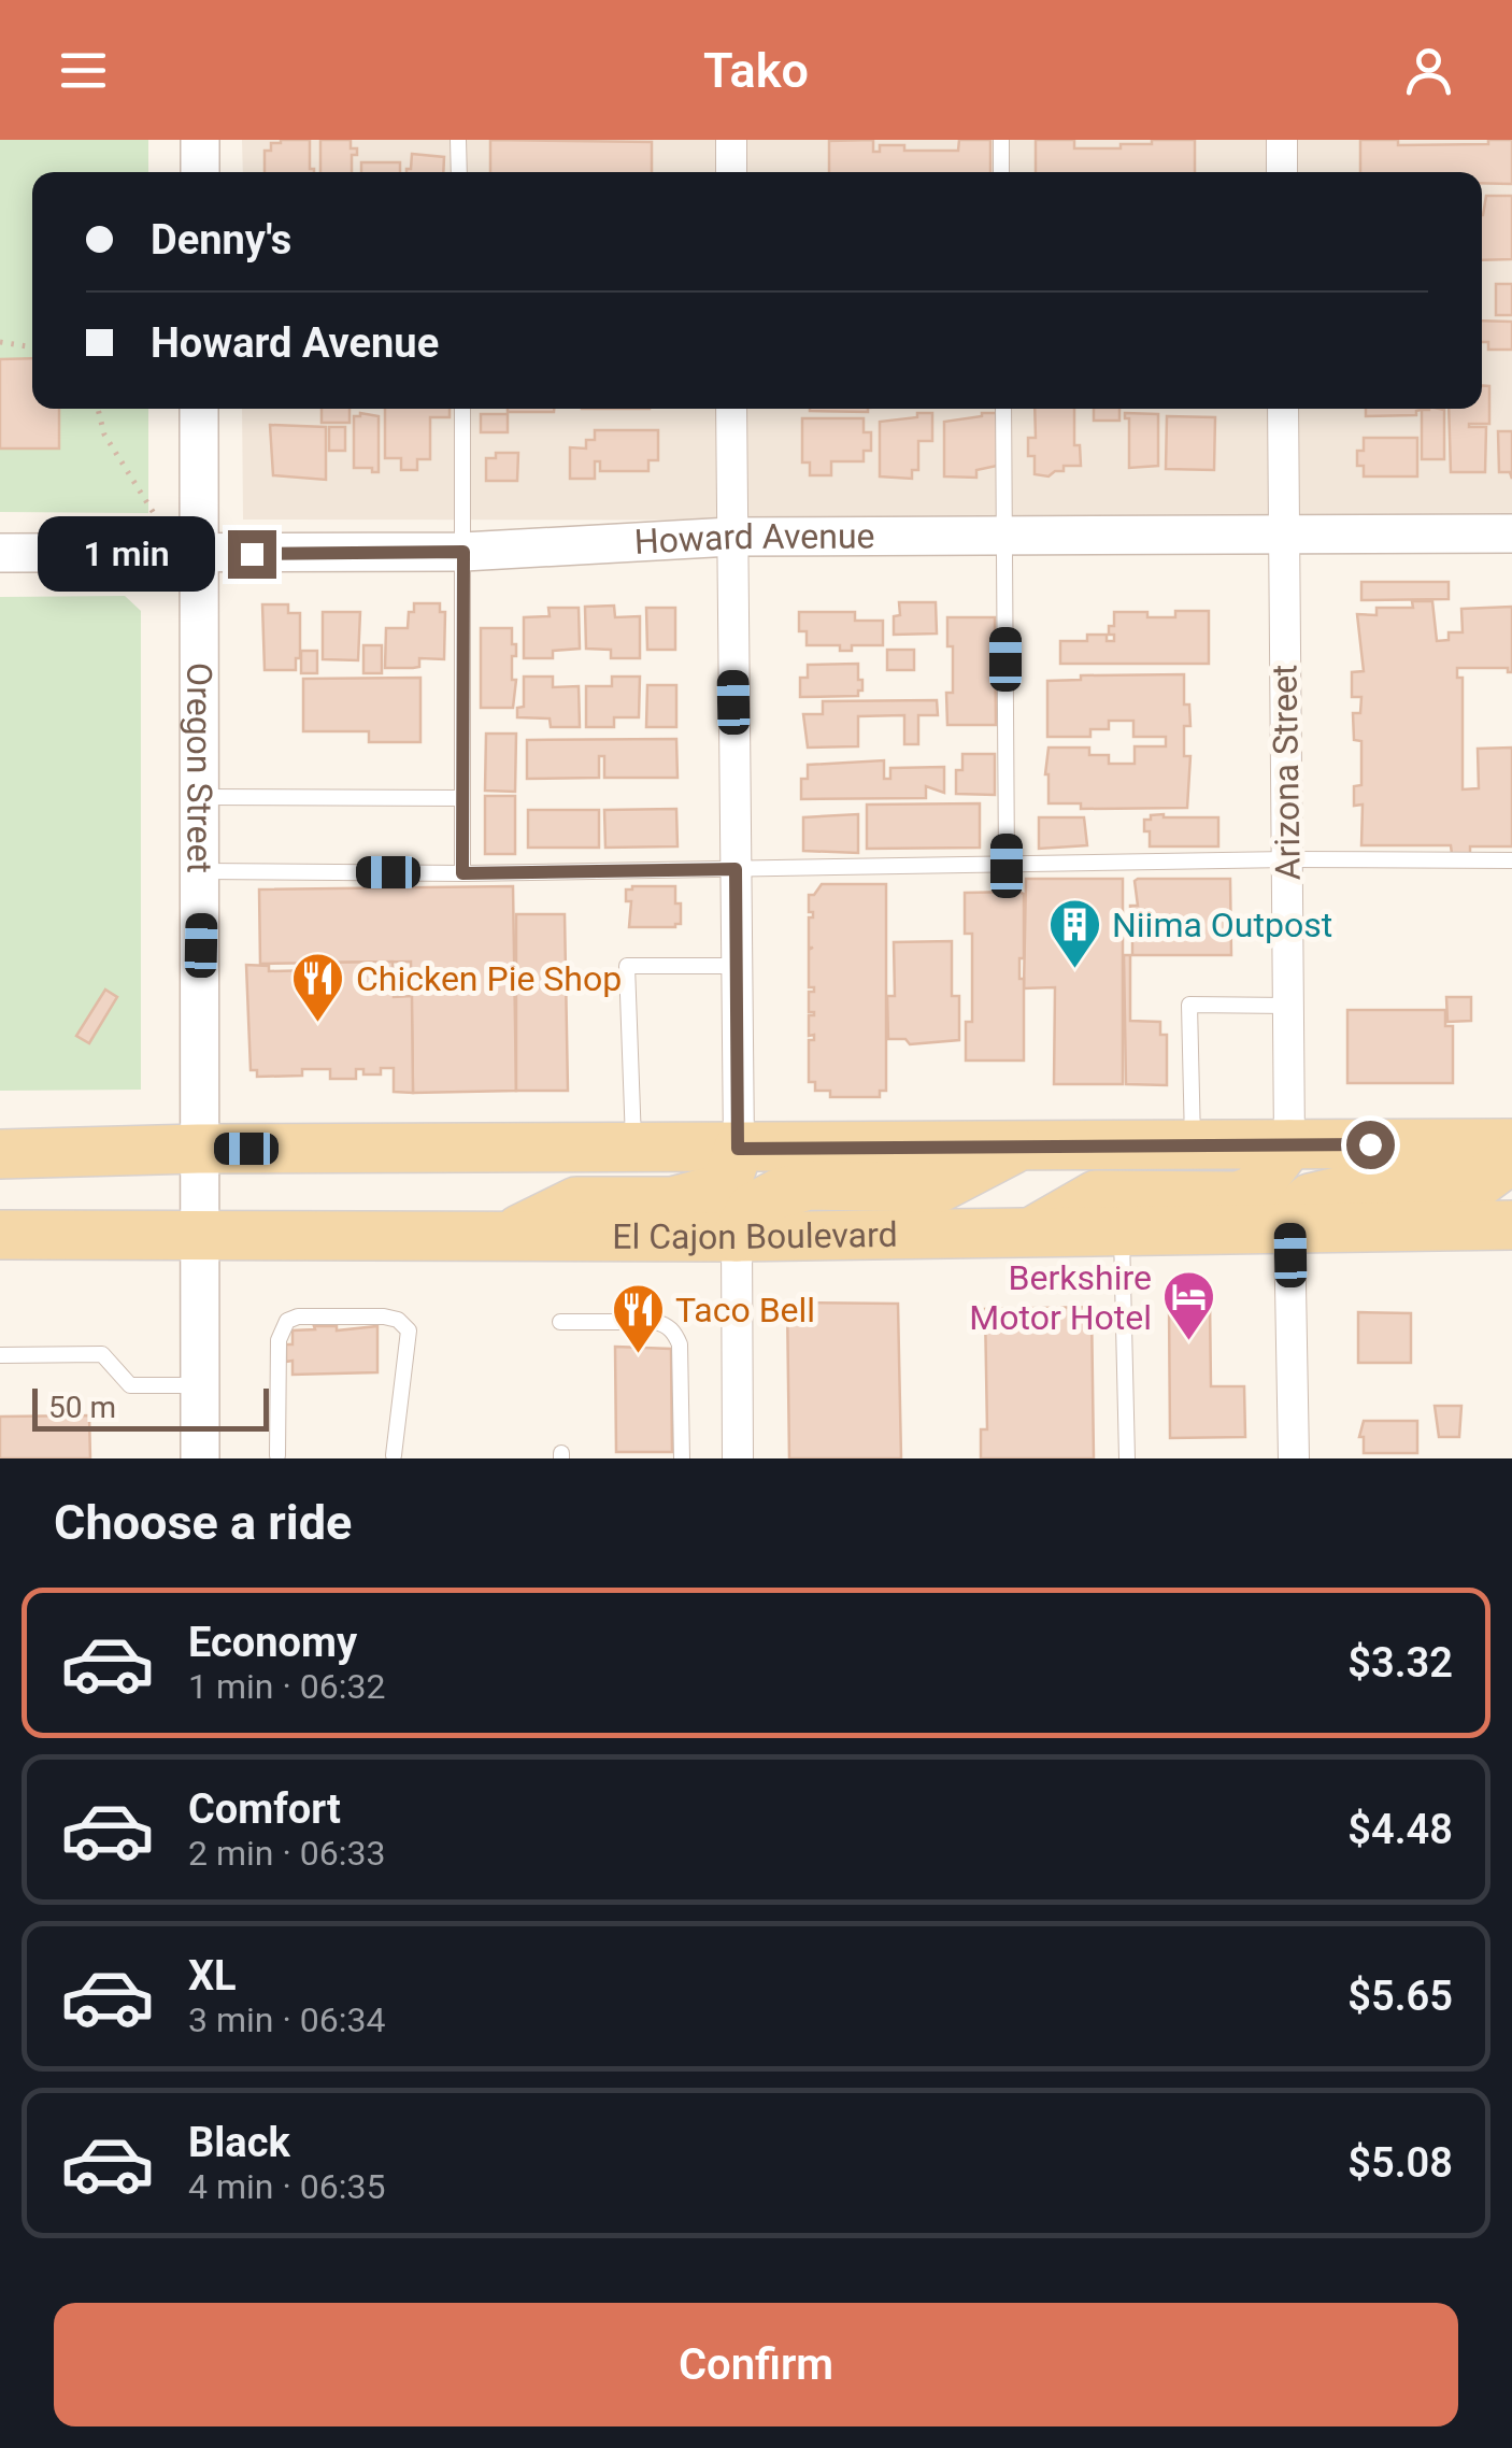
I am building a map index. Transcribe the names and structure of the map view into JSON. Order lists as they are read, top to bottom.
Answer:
{
  "streets": {
    "main road": ["El Cajon Boulevard"],
    "street": ["Howard Avenue", "Oregon Street", "Arizona Street"]
  },
  "crossings": [
    ["Howard Avenue", "Oregon Street"],
    ["Howard Avenue", "Arizona Street"],
    ["Oregon Street", "El Cajon Boulevard"]
  ],
  "places": {
    "building": ["Niima Outpost"],
    "restaurant": ["Chicken Pie Shop", "Taco Bell"],
    "hotel": ["Berkshire Motor Hotel"]
  },
  "scale_bar": "50 m",
  "page": {
    "header": "Tako",
    "banner": ["Denny's", "Howard Avenue"],
    "bubble": "1 min",
    "scale": "50 m",
    "heading": "Choose a ride",
    "list": [
      {
        "name": "Economy",
        "note": "1 min · 06:32",
        "value": "$3.32"
      },
      {
        "name": "Comfort",
        "note": "2 min · 06:33",
        "value": "$4.48"
      },
      {
        "name": "XL",
        "note": "3 min · 06:34",
        "value": "$5.65"
      },
      {
        "name": "Black",
        "note": "4 min · 06:35",
        "value": "$5.08"
      }
    ],
    "buttons": "Confirm"
  }
}
